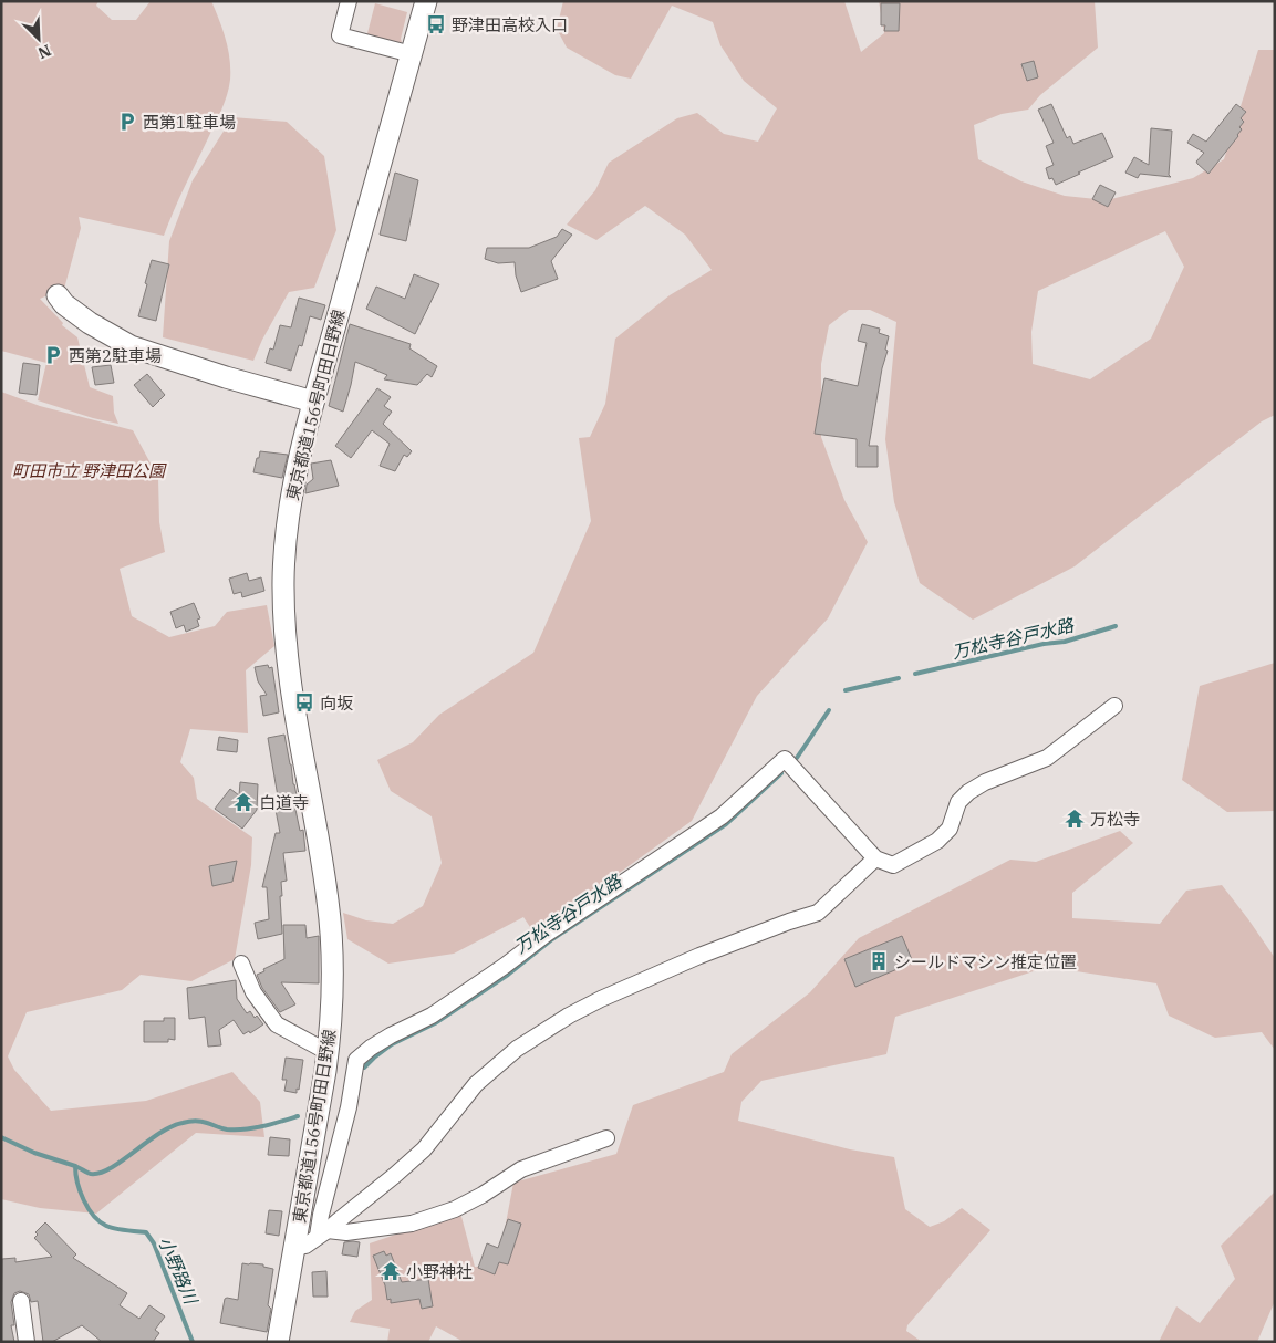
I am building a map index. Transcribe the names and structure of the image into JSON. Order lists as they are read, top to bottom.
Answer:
{
  "streets": {
    "main road": ["東京都道156号町田日野線"]
  },
  "water": ["万松寺谷戸水路", "小野路川"],
  "parks": ["町田市立 野津田公園"],
  "places": {
    "bus stop": ["野津田高校入口", "向坂"],
    "parking": ["西第1駐車場", "西第2駐車場"],
    "temple": ["白道寺", "万松寺", "小野神社"],
    "building": ["シールドマシン推定位置"]
  },
  "north": "bottom right"
}
